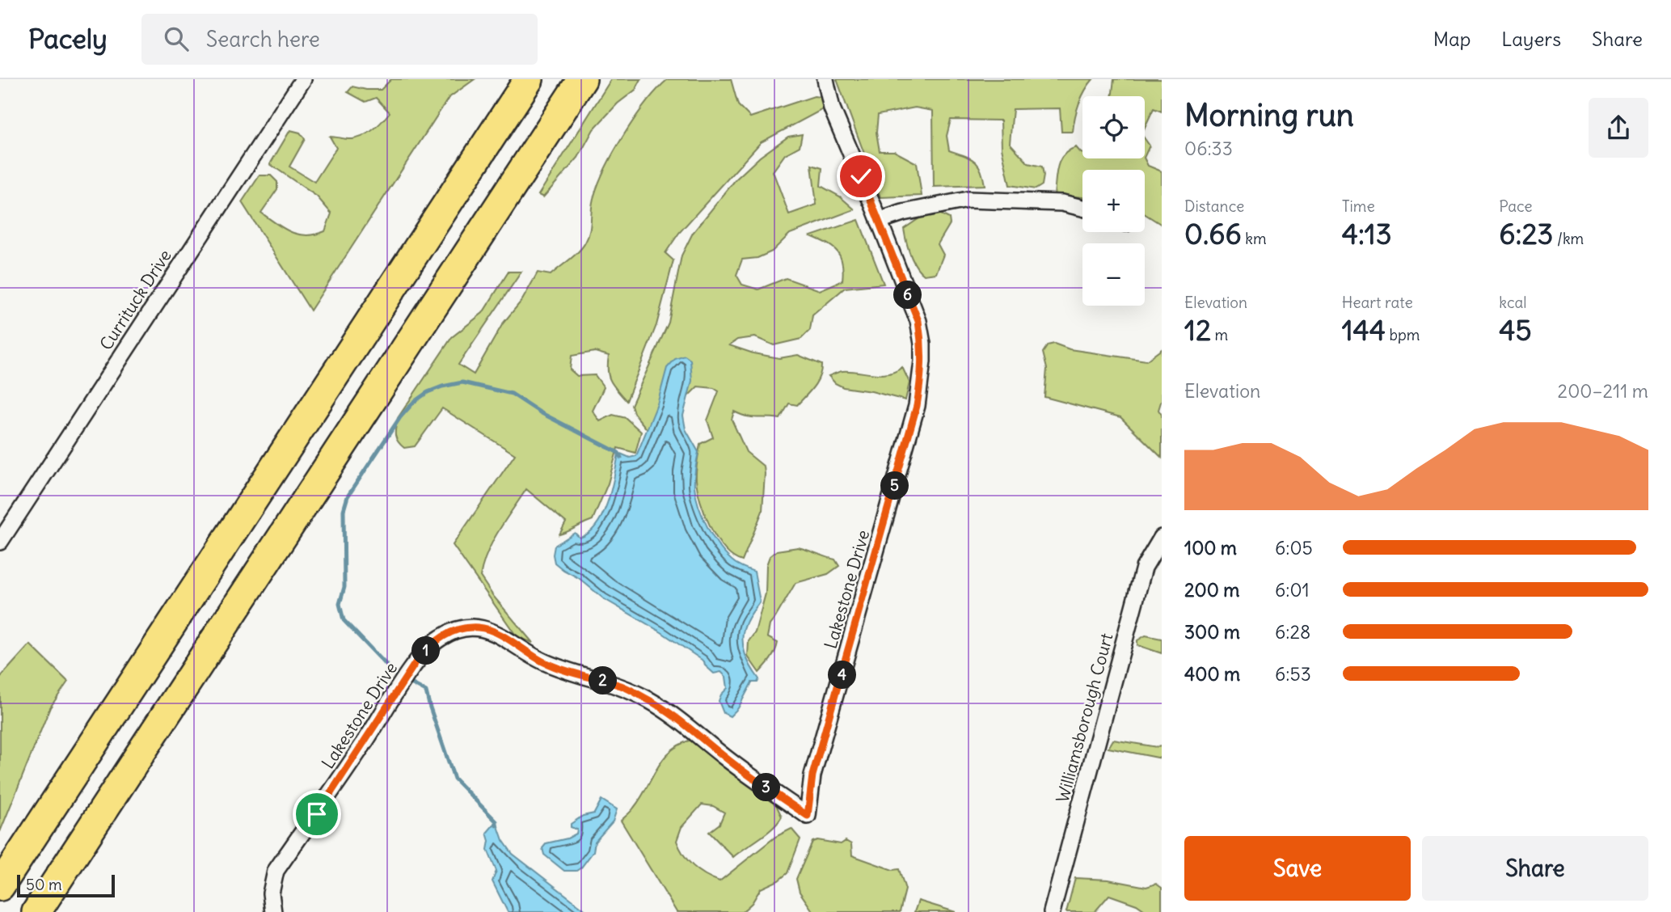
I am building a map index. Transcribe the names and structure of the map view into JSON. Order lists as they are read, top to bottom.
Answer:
{
  "streets": {
    "street": ["Currituck Drive", "Lakestone Drive", "Williamsborough Court"]
  },
  "scale_bar": "50 m",
  "page": {
    "header": "Pacely",
    "search": "Search here",
    "nav": ["Map", "Layers", "Share"],
    "heading": ["Morning run", "06:33"],
    "map_buttons": ["+", "−"],
    "stats": [
      ["Distance", "0.66 km"],
      ["Time", "4:13"],
      ["Pace", "6:23 /km"],
      ["Elevation", "12 m"],
      ["Heart rate", "144 bpm"],
      ["kcal", "45"]
    ],
    "pins": [
      "6",
      "5",
      "1",
      "4",
      "2",
      "3"
    ],
    "chart": ["Elevation", "200–211 m"],
    "list": [
      {
        "name": "100 m",
        "note": "6:05"
      },
      {
        "name": "200 m",
        "note": "6:01"
      },
      {
        "name": "300 m",
        "note": "6:28"
      },
      {
        "name": "400 m",
        "note": "6:53"
      }
    ],
    "buttons": ["Save", "Share"],
    "scale": "50 m"
  }
}
